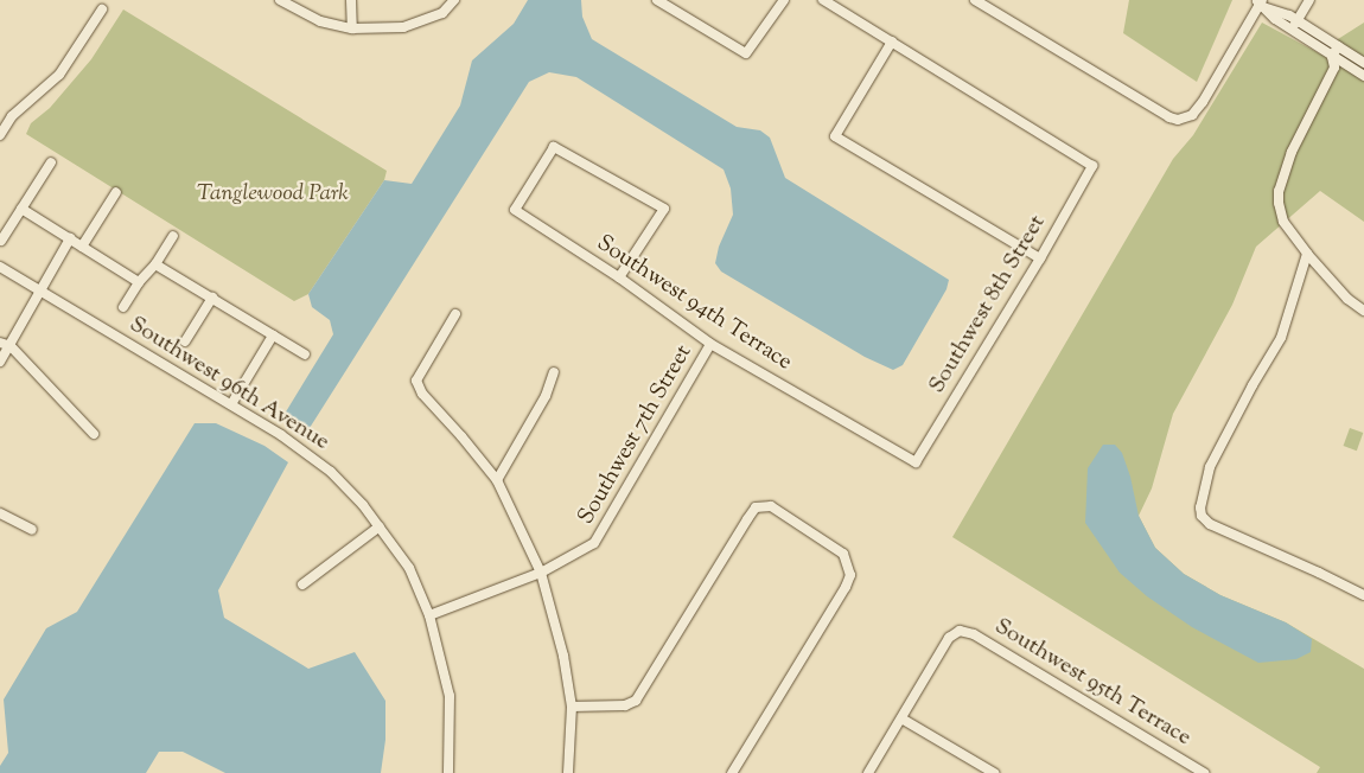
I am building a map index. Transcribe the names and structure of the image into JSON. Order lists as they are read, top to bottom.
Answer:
{
  "streets": {
    "street": [
      "Southwest 94th Terrace",
      "Southwest 8th Street",
      "Southwest 96th Avenue",
      "Southwest 7th Street",
      "Southwest 95th Terrace"
    ]
  },
  "crossings": [
    ["Southwest 94th Terrace", "Southwest 8th Street"],
    ["Southwest 94th Terrace", "Southwest 7th Street"],
    ["Southwest 96th Avenue", "Southwest 7th Street"]
  ],
  "parks": ["Tanglewood Park"]
}
